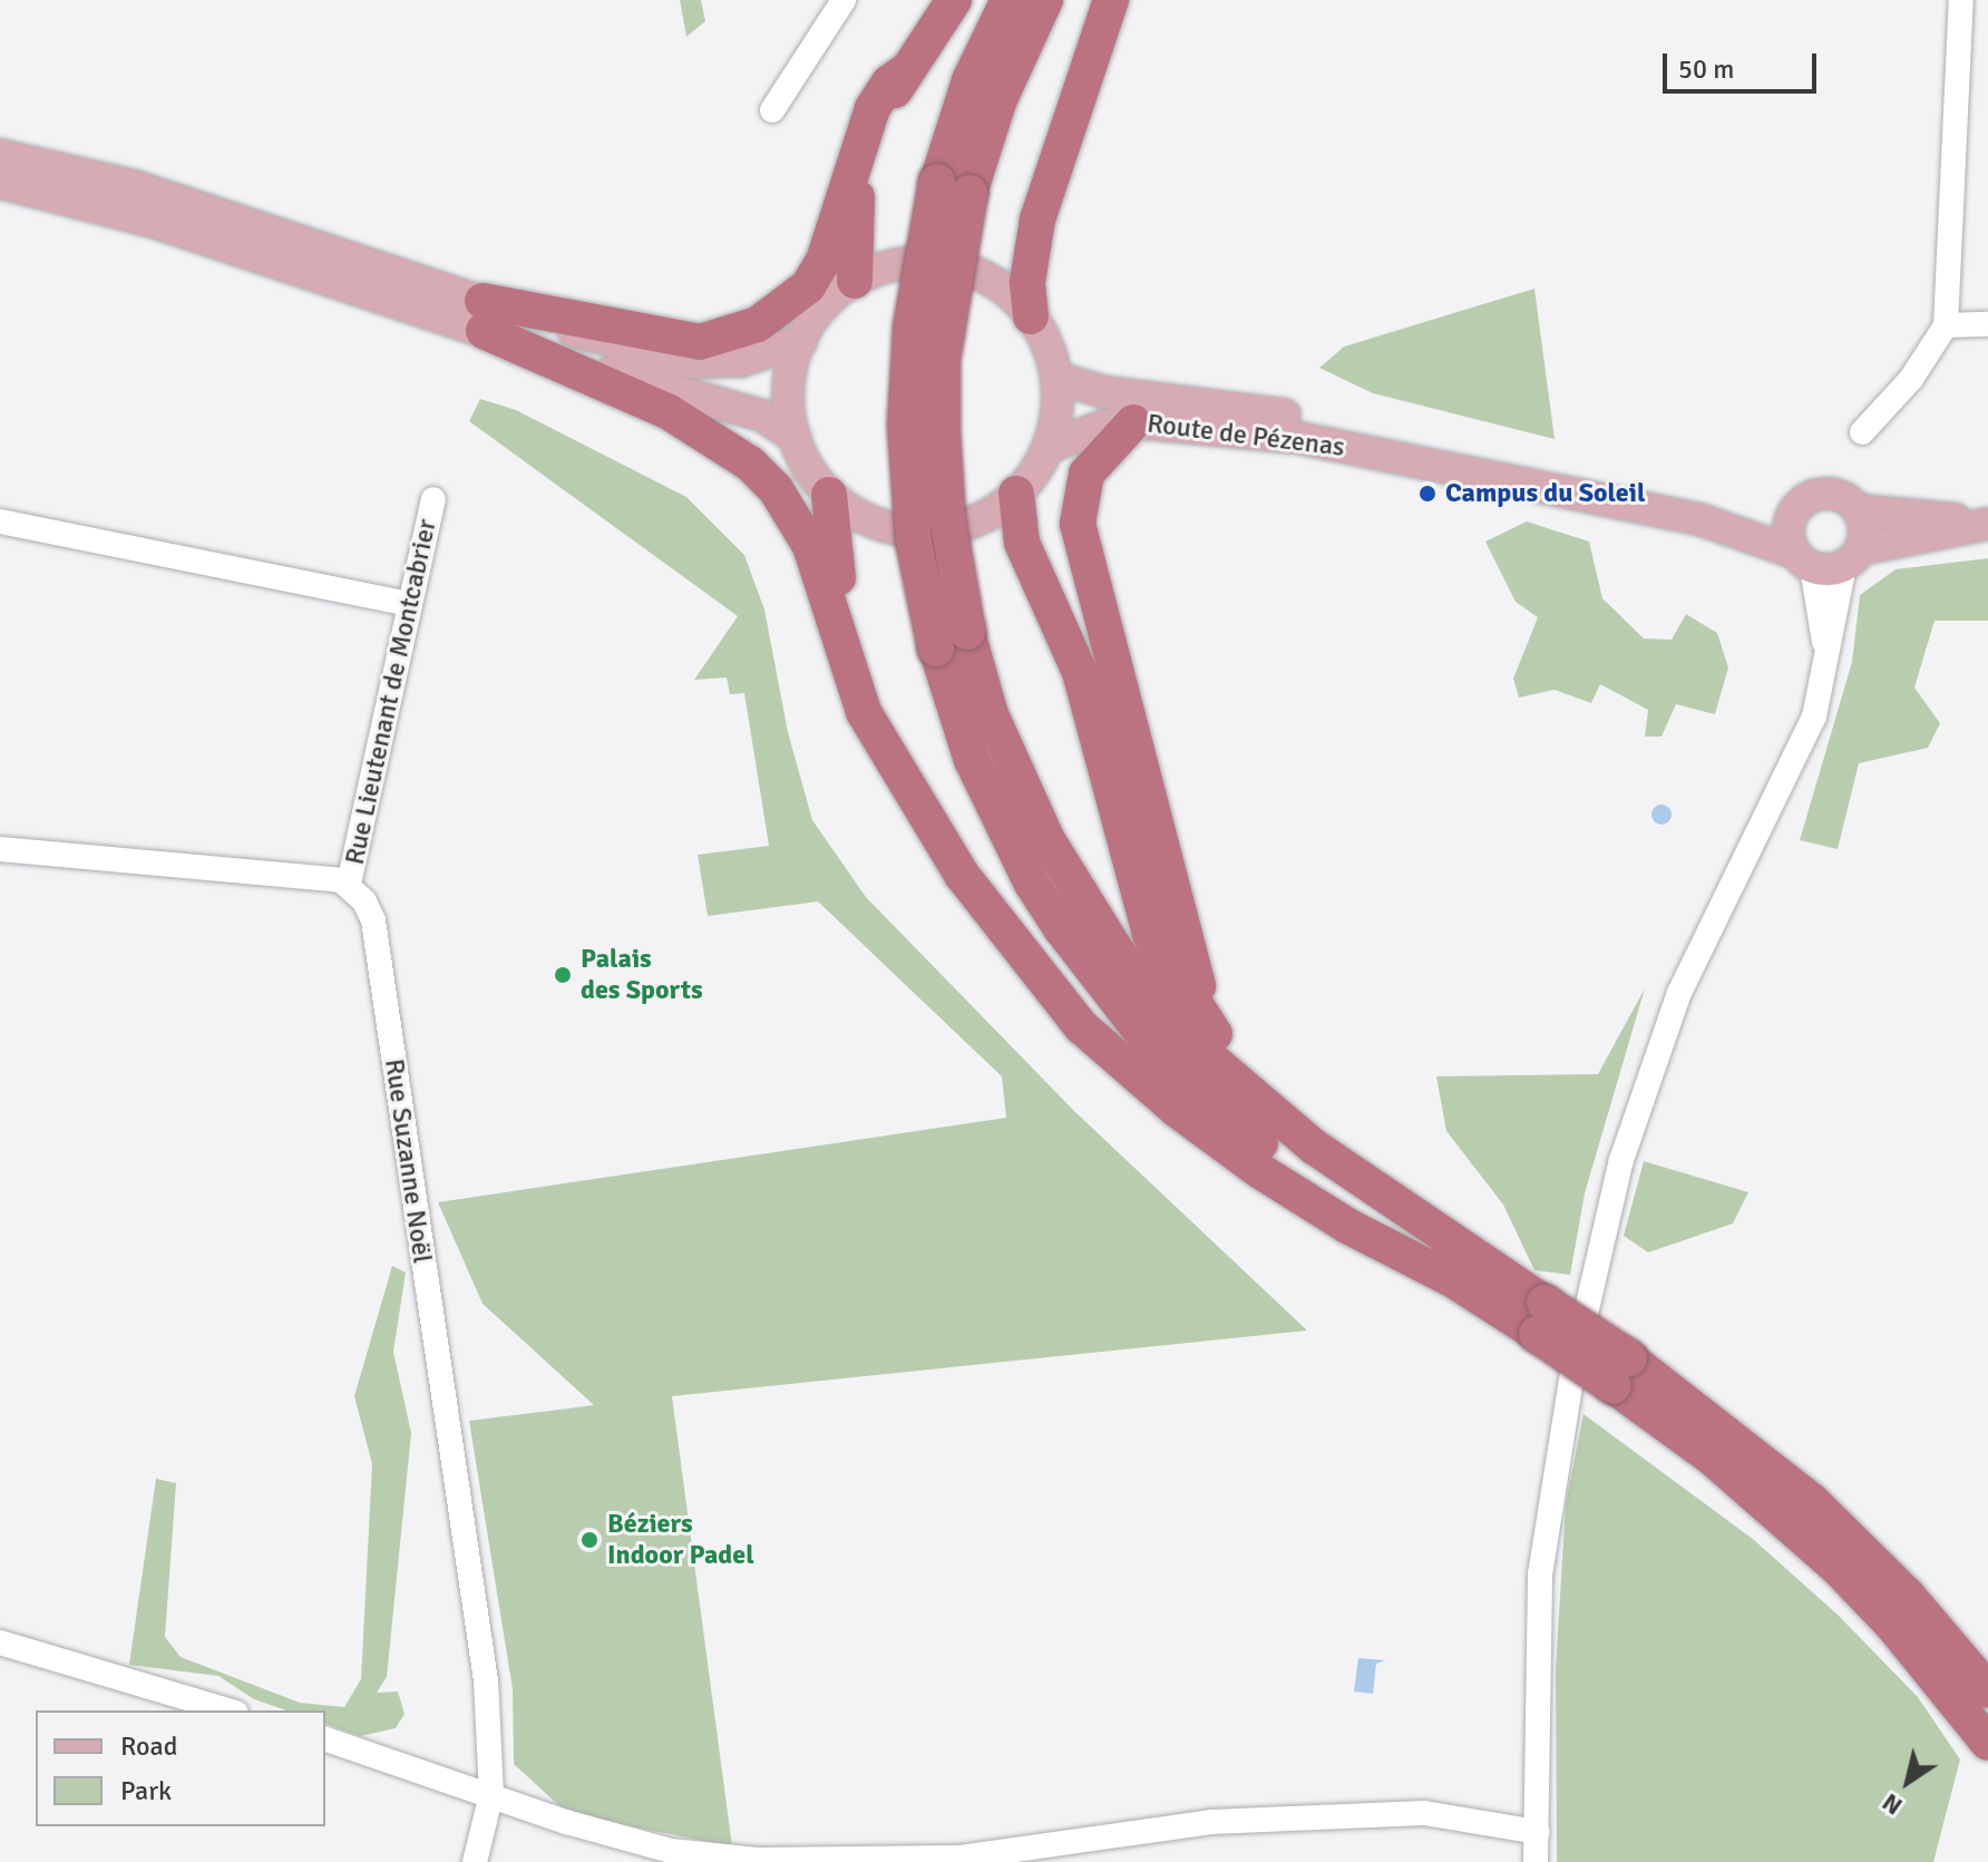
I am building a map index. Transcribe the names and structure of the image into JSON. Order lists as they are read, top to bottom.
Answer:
{
  "streets": {
    "main road": ["Route de Pézenas"],
    "street": ["Rue Lieutenant de Montcabrier", "Rue Suzanne Noël"]
  },
  "crossings": [
    ["Rue Lieutenant de Montcabrier", "Rue Suzanne Noël"]
  ],
  "places": ["Campus du Soleil", "Palais des Sports", "Béziers Indoor Padel"],
  "legend": ["Road", "Park"],
  "scale_bar": "50 m",
  "north": "bottom left"
}
